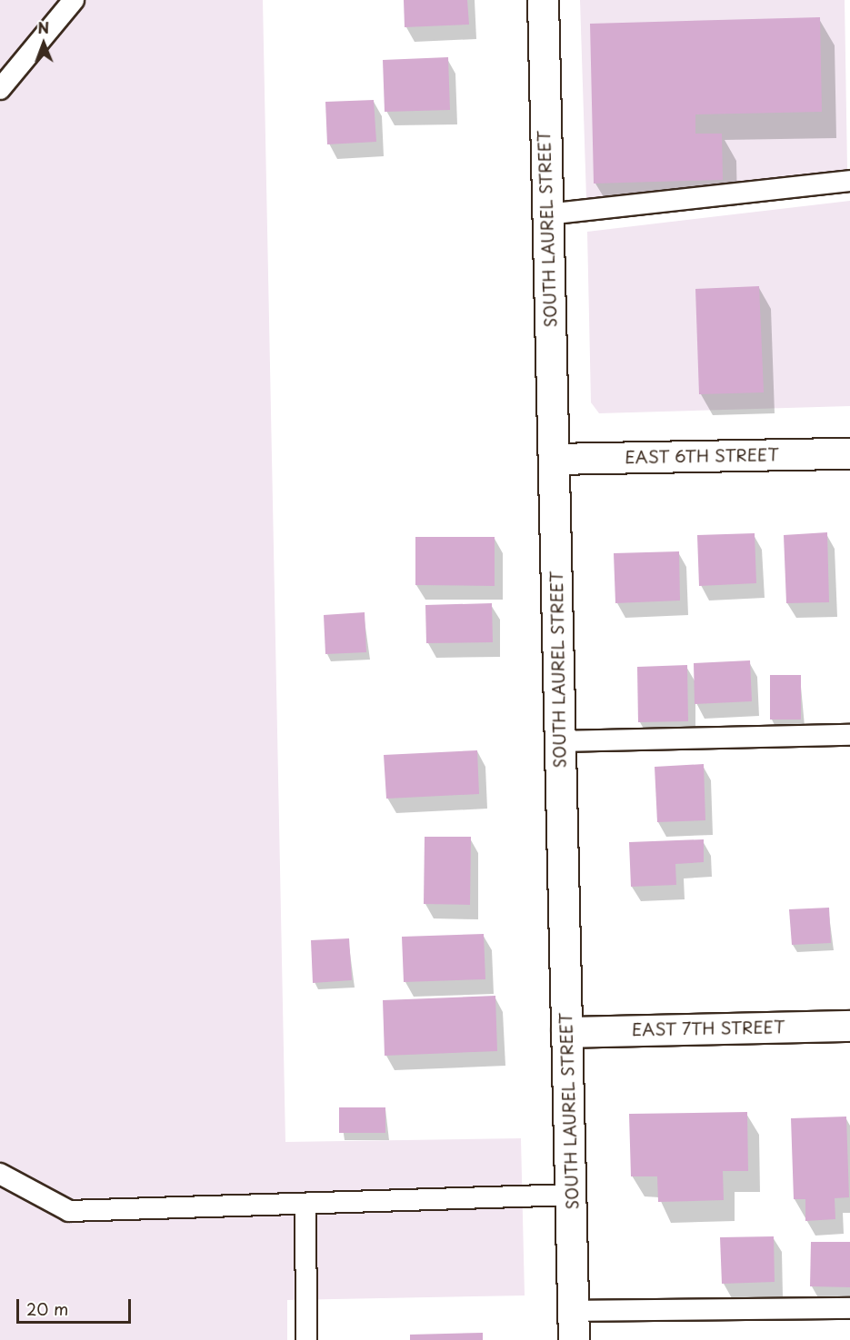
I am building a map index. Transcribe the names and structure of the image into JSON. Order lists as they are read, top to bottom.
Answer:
{
  "streets": {
    "street": ["SOUTH LAUREL STREET", "EAST 6TH STREET", "EAST 7TH STREET"]
  },
  "crossings": [
    ["SOUTH LAUREL STREET", "EAST 6TH STREET"],
    ["SOUTH LAUREL STREET", "EAST 7TH STREET"]
  ],
  "scale_bar": "20 m",
  "north": "top"
}
